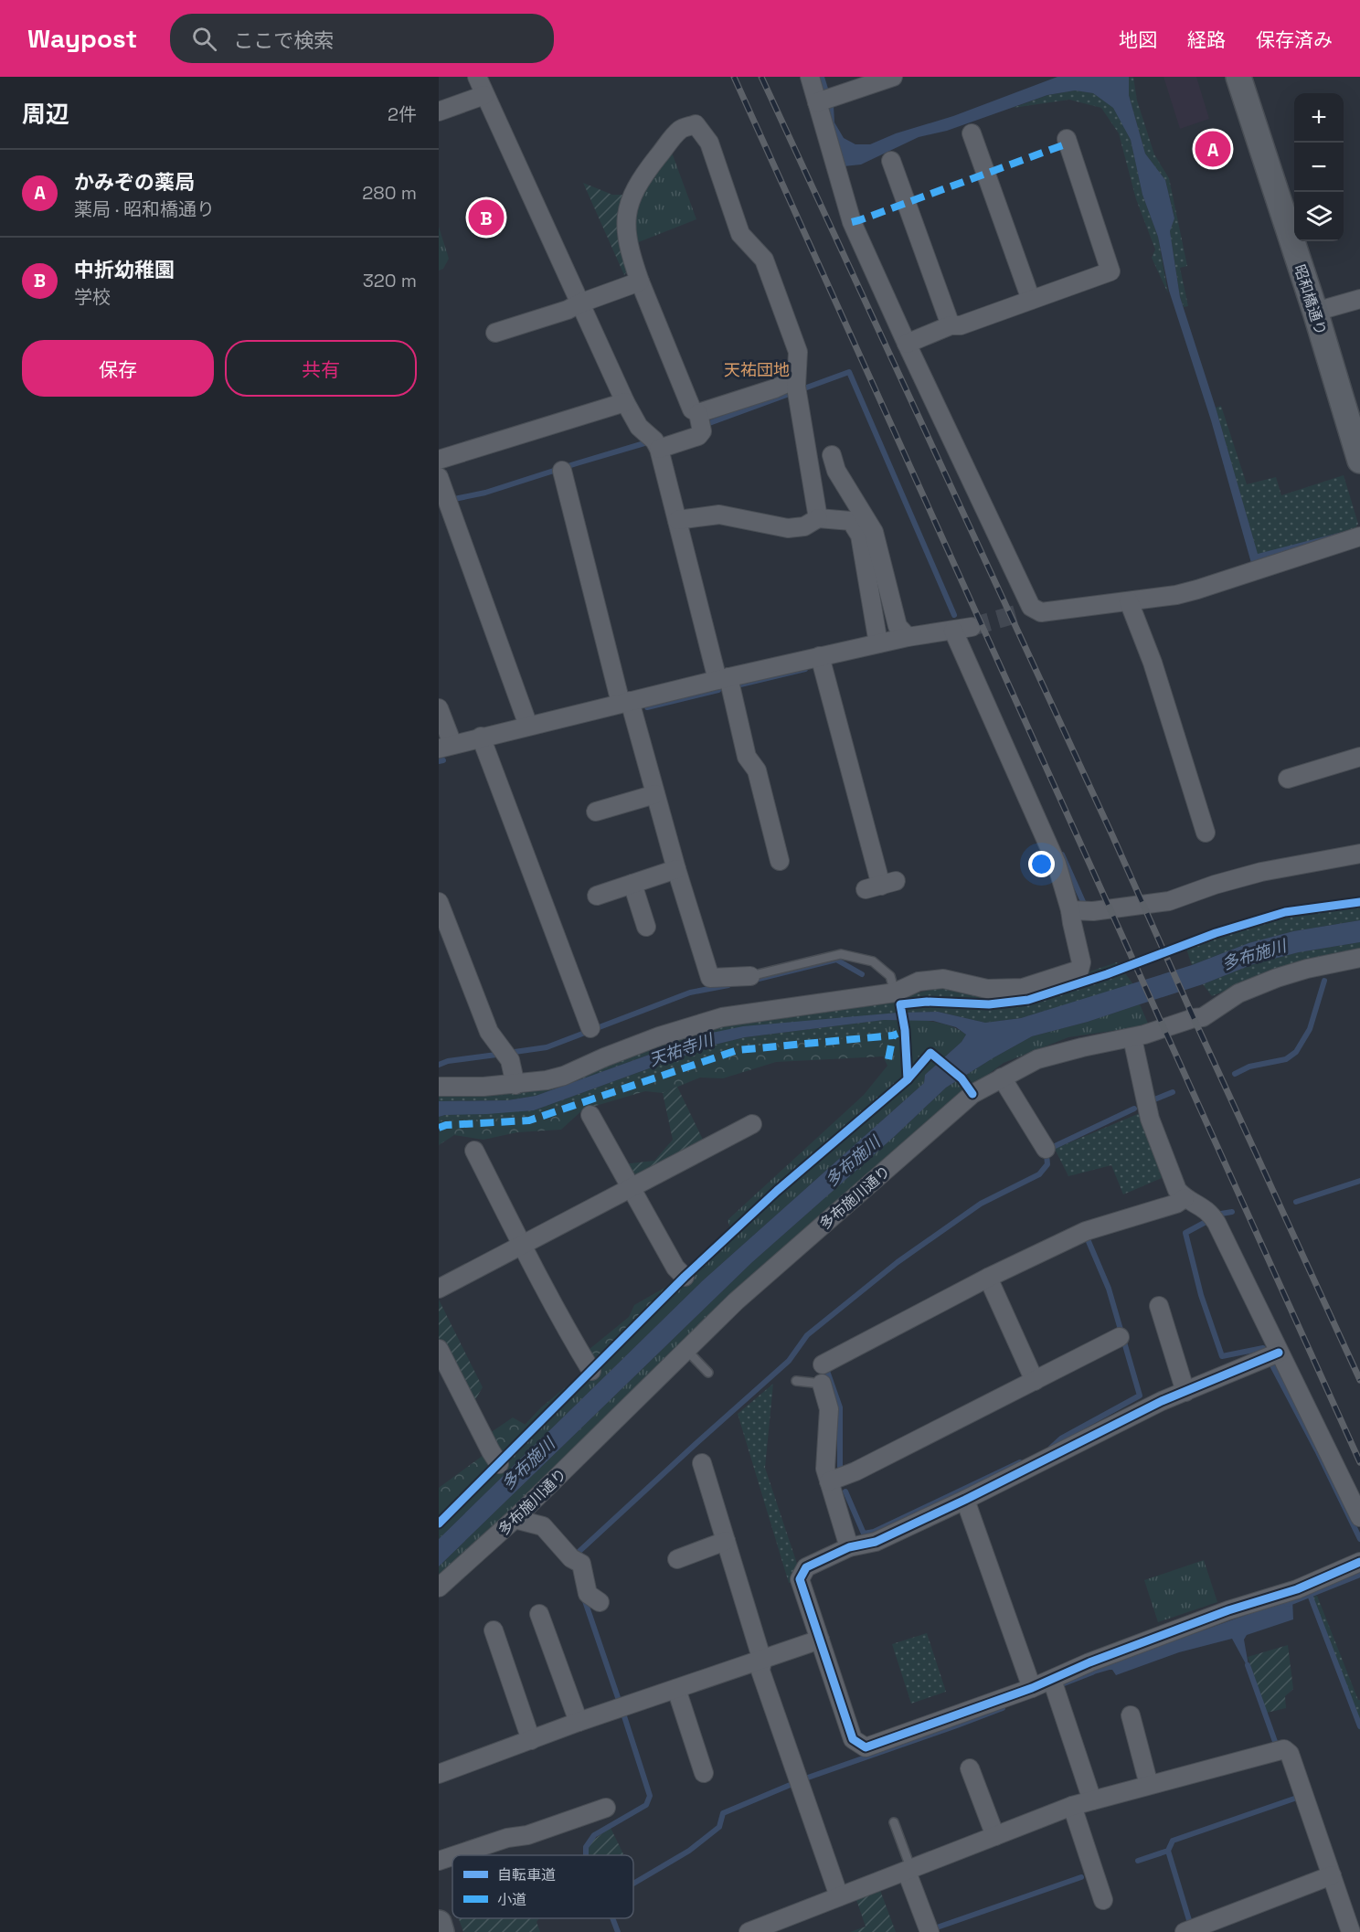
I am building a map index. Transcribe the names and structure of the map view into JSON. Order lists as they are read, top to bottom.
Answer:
{
  "streets": {
    "main road": ["昭和橋通り"],
    "street": ["多布施川通り"]
  },
  "districts": ["天祐団地"],
  "water": ["多布施川", "天祐寺川"],
  "legend": ["自転車道", "小道"],
  "page": {
    "header": "Waypost",
    "search": "ここで検索",
    "nav": ["地図", "経路", "保存済み"],
    "heading": ["周辺", "2件"],
    "map_buttons": ["+", "−"],
    "pins": ["A", "B"],
    "list": [
      {
        "mark": "A",
        "name": "かみぞの薬局",
        "note": "薬局 · 昭和橋通り",
        "value": "280 m"
      },
      {
        "mark": "B",
        "name": "中折幼稚園",
        "note": "学校",
        "value": "320 m"
      }
    ],
    "buttons": ["保存", "共有"]
  }
}
